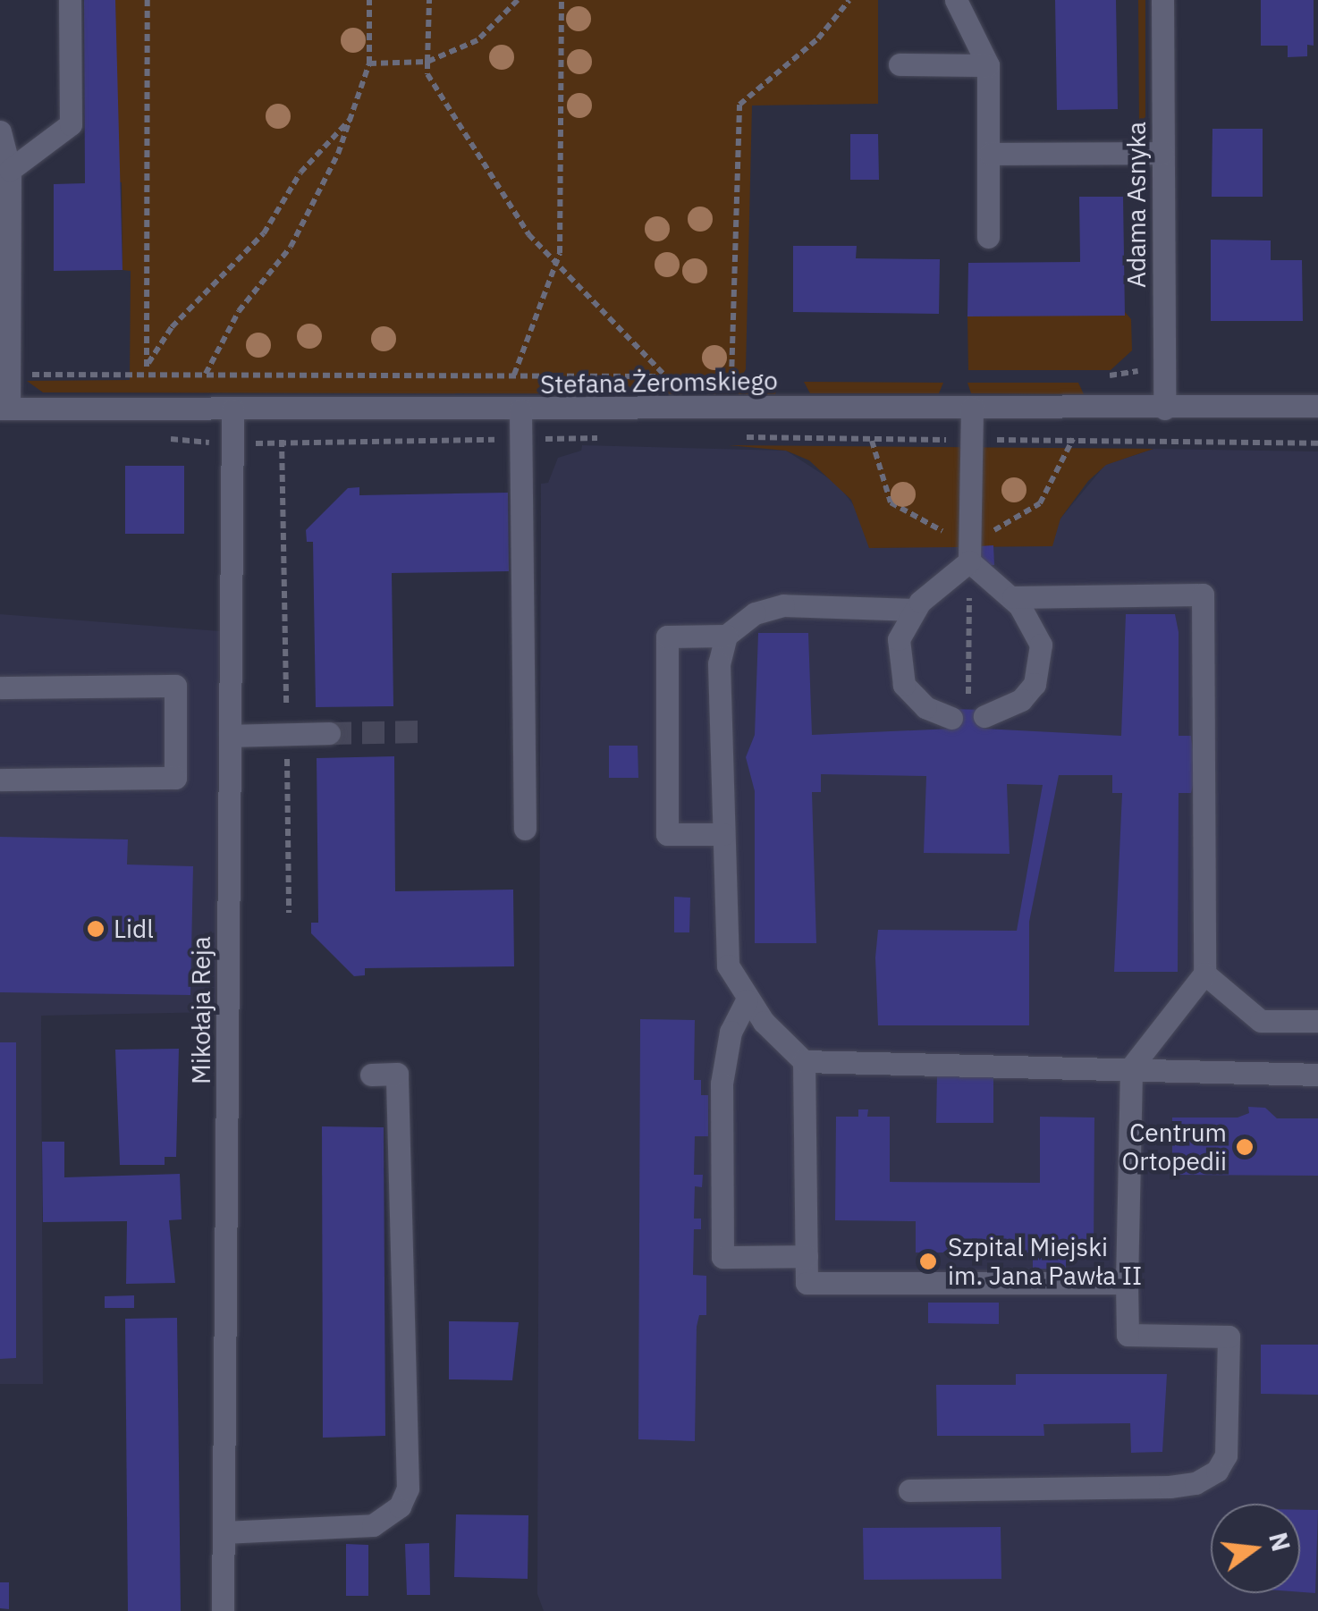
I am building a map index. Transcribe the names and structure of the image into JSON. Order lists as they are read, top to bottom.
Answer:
{
  "streets": {
    "street": ["Adama Asnyka", "Stefana Żeromskiego", "Mikołaja Reja"]
  },
  "crossings": [
    ["Adama Asnyka", "Stefana Żeromskiego"],
    ["Stefana Żeromskiego", "Mikołaja Reja"]
  ],
  "places": ["Lidl", "Centrum Ortopedii", "Szpital Miejski im. Jana Pawła II"],
  "north": "right"
}
